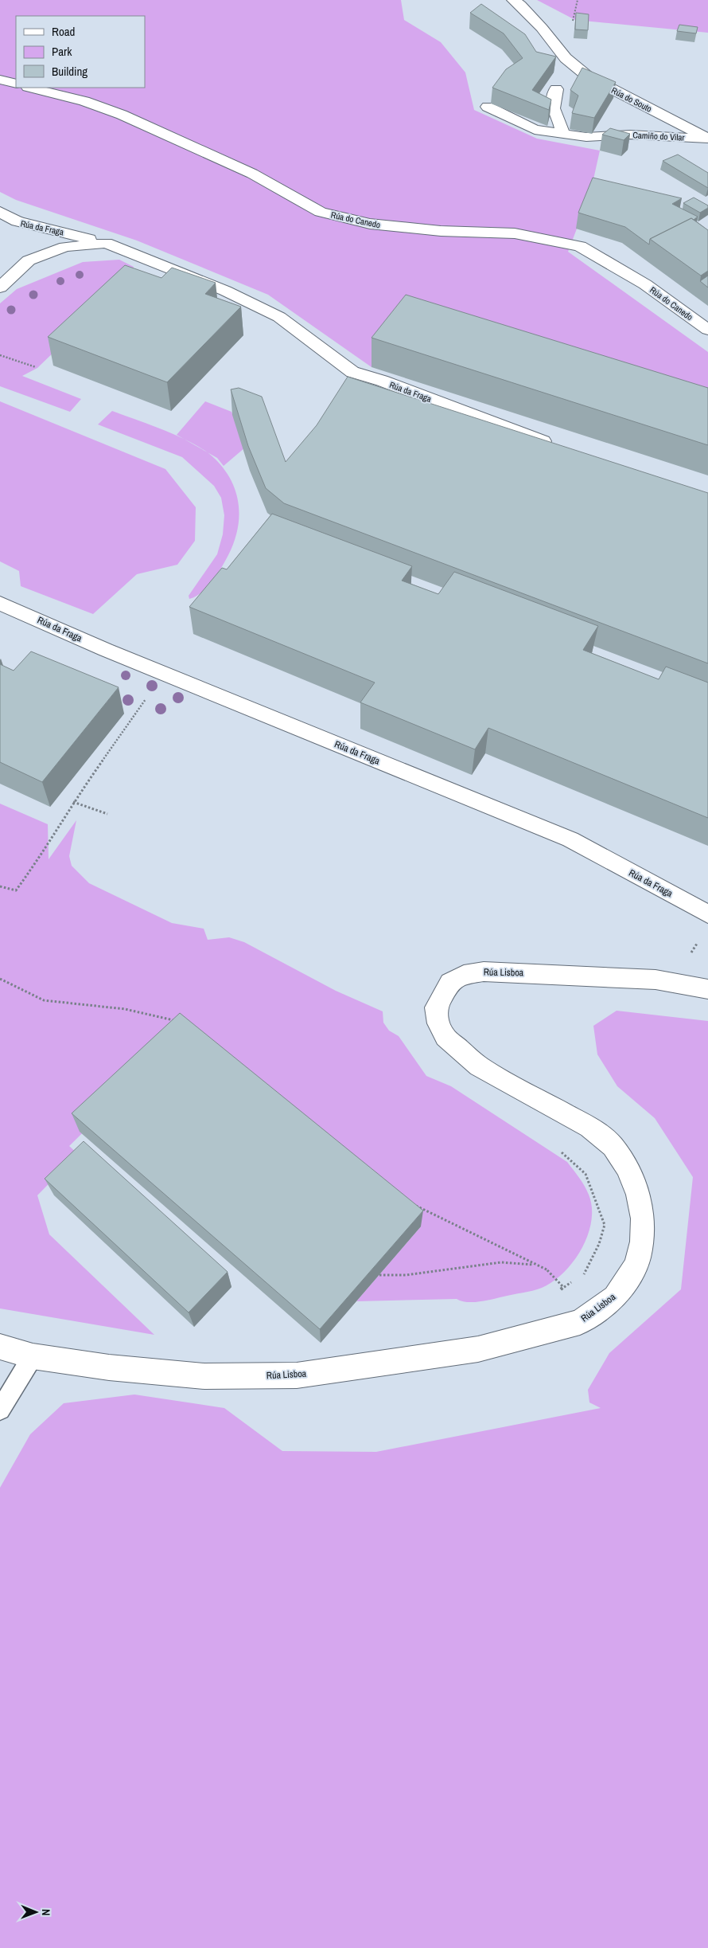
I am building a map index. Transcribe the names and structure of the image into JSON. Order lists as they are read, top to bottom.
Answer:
{
  "streets": {
    "street": [
      "Rúa do Souto",
      "Camiño do Vilar",
      "Rúa do Canedo",
      "Rúa da Fraga",
      "Rúa Lisboa"
    ]
  },
  "crossings": [
    ["Rúa do Souto", "Camiño do Vilar"]
  ],
  "legend": ["Road", "Park", "Building"],
  "north": "right"
}
